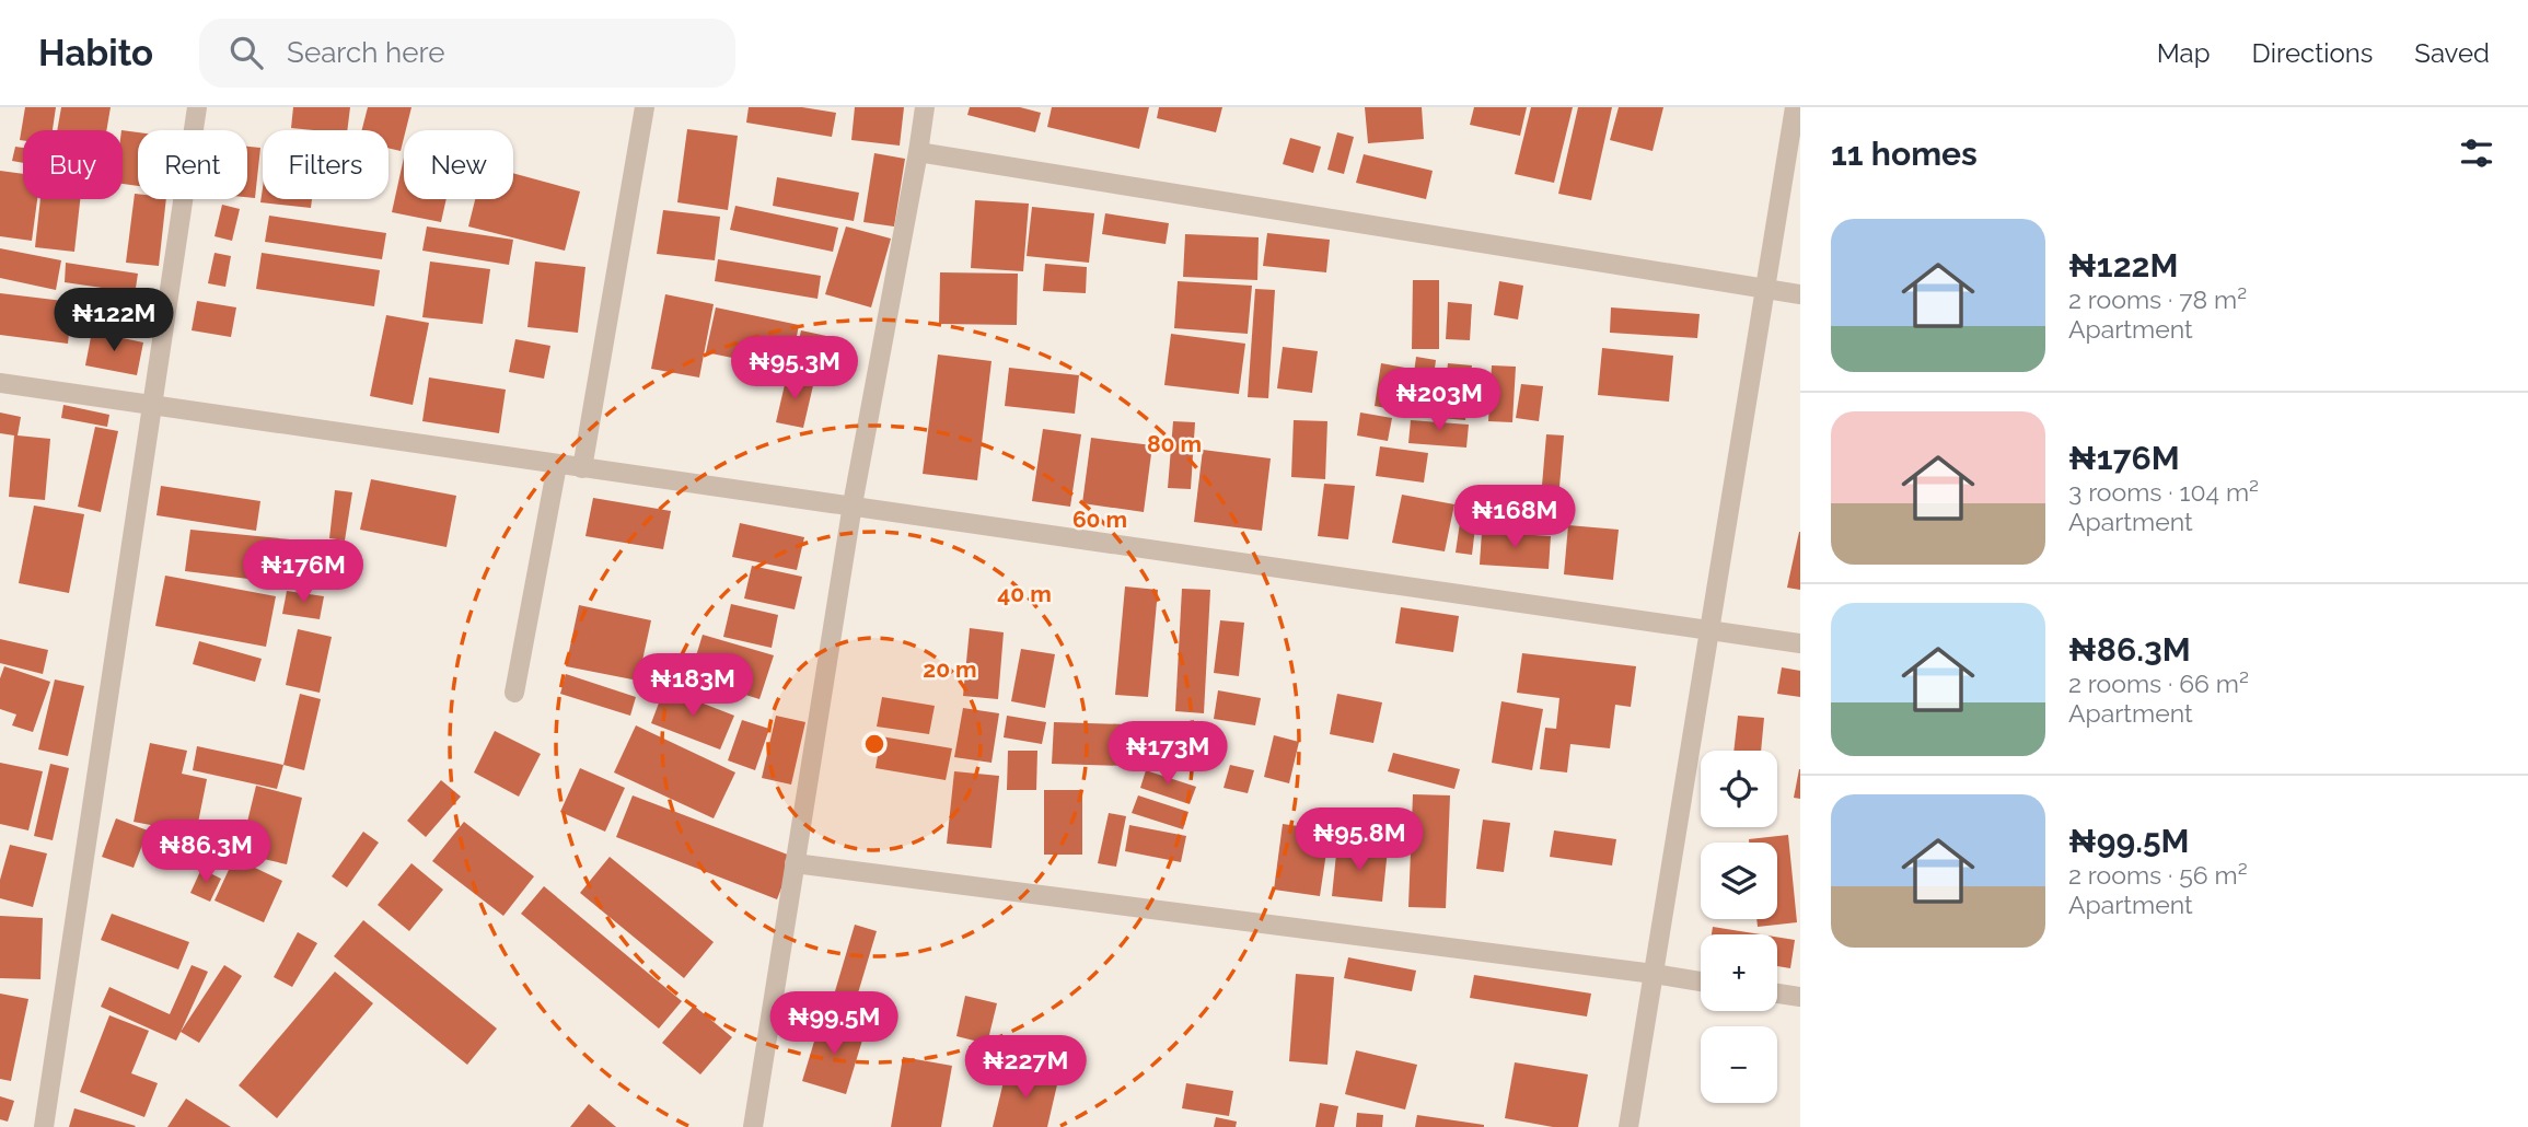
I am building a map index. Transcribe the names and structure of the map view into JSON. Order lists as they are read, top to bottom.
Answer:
{
  "page": {
    "header": "Habito",
    "search": "Search here",
    "nav": ["Map", "Directions", "Saved"],
    "heading": "11 homes",
    "chip": [
      "Buy",
      "Rent",
      "Filters",
      "New"
    ],
    "list": [
      {
        "name": "₦122M",
        "note": "2 rooms · 78 m² · Apartment"
      },
      {
        "name": "₦176M",
        "note": "3 rooms · 104 m² · Apartment"
      },
      {
        "name": "₦86.3M",
        "note": "2 rooms · 66 m² · Apartment"
      },
      {
        "name": "₦99.5M",
        "note": "2 rooms · 56 m² · Apartment"
      }
    ],
    "price": [
      "₦122M",
      "₦95.3M",
      "₦203M",
      "₦168M",
      "₦176M",
      "₦183M",
      "₦173M",
      "₦95.8M",
      "₦86.3M",
      "₦99.5M",
      "₦227M"
    ],
    "map_buttons": ["+", "−"]
  },
  "rings": [
    "80 m",
    "60 m",
    "40 m",
    "20 m"
  ]
}
